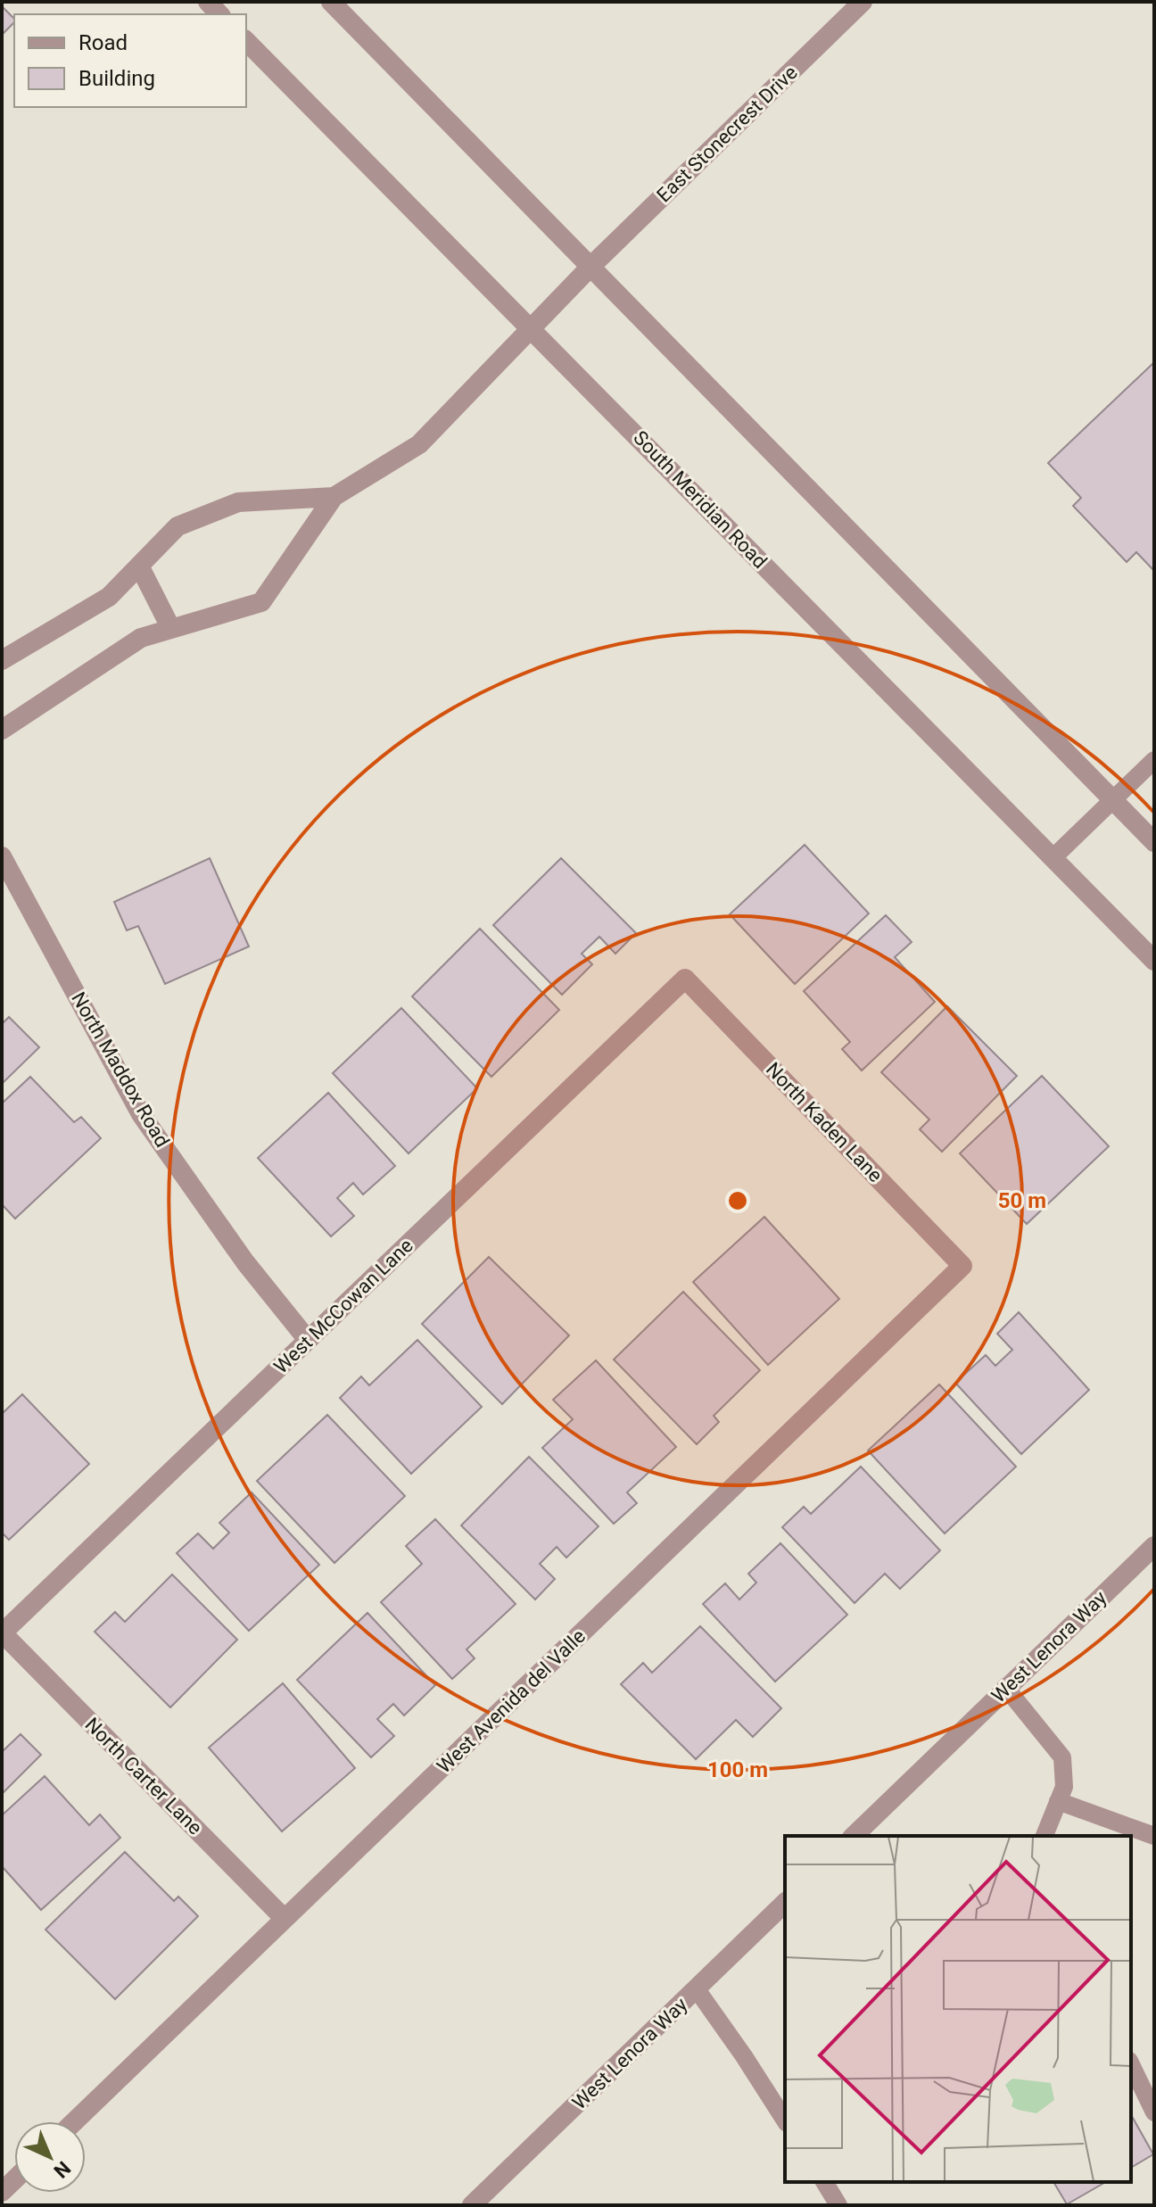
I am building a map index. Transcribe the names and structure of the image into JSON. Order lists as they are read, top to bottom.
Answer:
{
  "streets": {
    "street": [
      "East Stonecrest Drive",
      "South Meridian Road",
      "North Maddox Road",
      "North Kaden Lane",
      "West McCowan Lane",
      "West Lenora Way",
      "West Avenida del Valle",
      "North Carter Lane"
    ]
  },
  "crossings": [
    ["East Stonecrest Drive", "South Meridian Road"],
    ["North Maddox Road", "West McCowan Lane"],
    ["North Kaden Lane", "West McCowan Lane"],
    ["North Kaden Lane", "West Avenida del Valle"],
    ["West McCowan Lane", "North Carter Lane"],
    ["West Avenida del Valle", "North Carter Lane"]
  ],
  "legend": ["Road", "Building"],
  "north": "bottom right",
  "rings": ["50 m", "100 m"]
}
